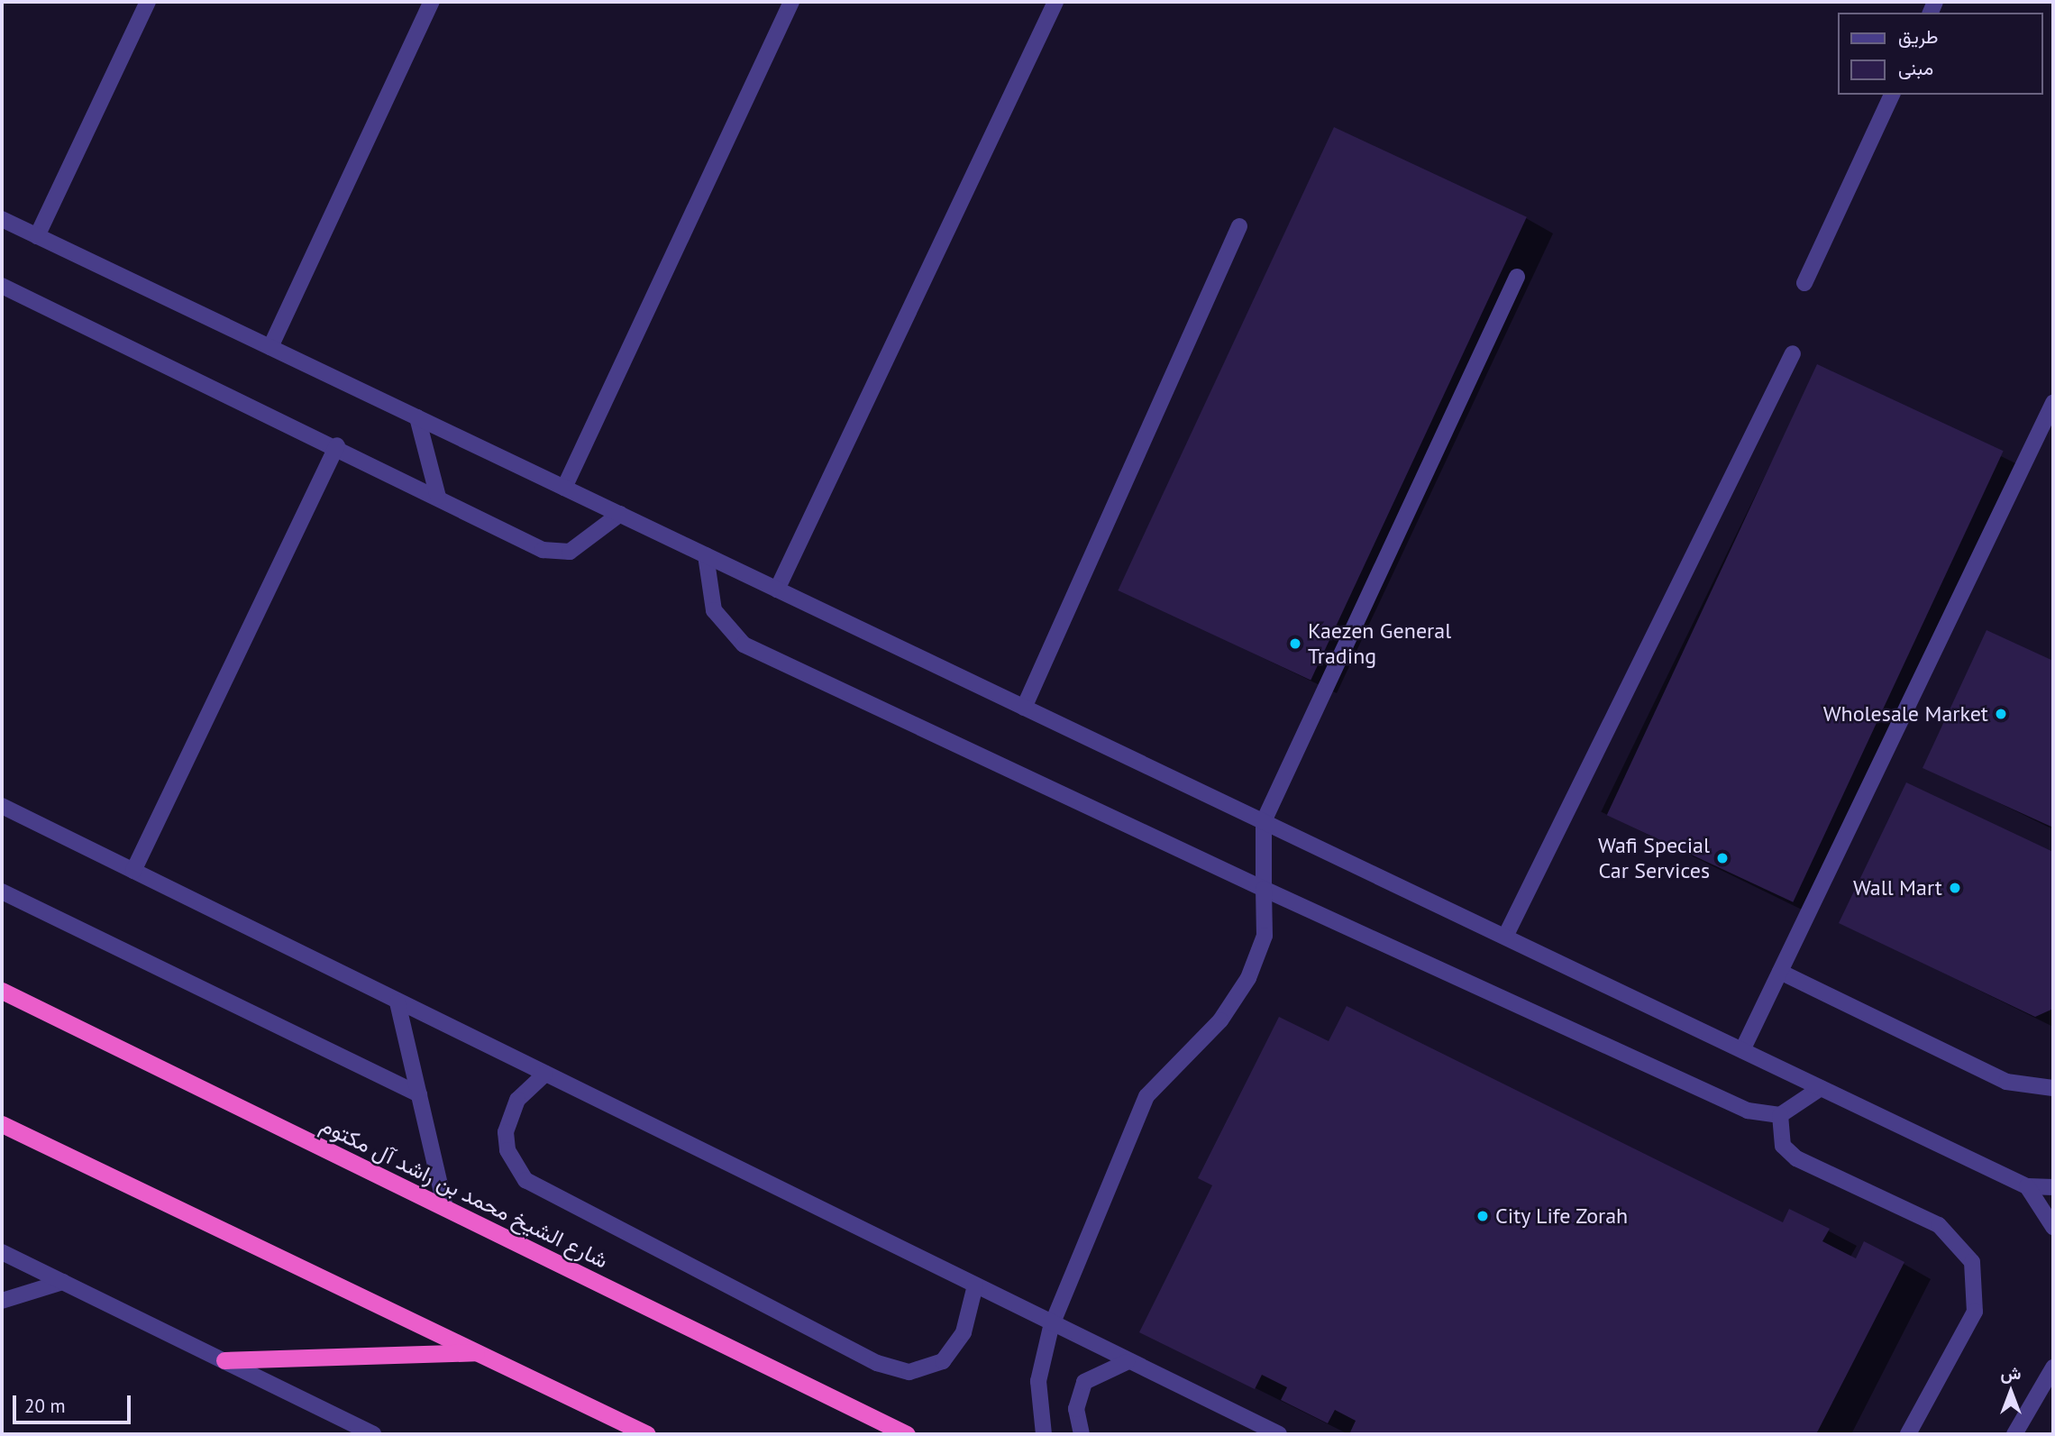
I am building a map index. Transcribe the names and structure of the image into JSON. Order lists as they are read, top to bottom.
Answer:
{
  "streets": {
    "highway": ["شارع الشيخ محمد بن راشد آل مكتوم"]
  },
  "places": [
    "Kaezen General Trading",
    "Wholesale Market",
    "Wafi Special Car Services",
    "Wall Mart",
    "City Life Zorah"
  ],
  "legend": ["طريق", "مبنى"],
  "scale_bar": "20 m",
  "north": "top"
}
